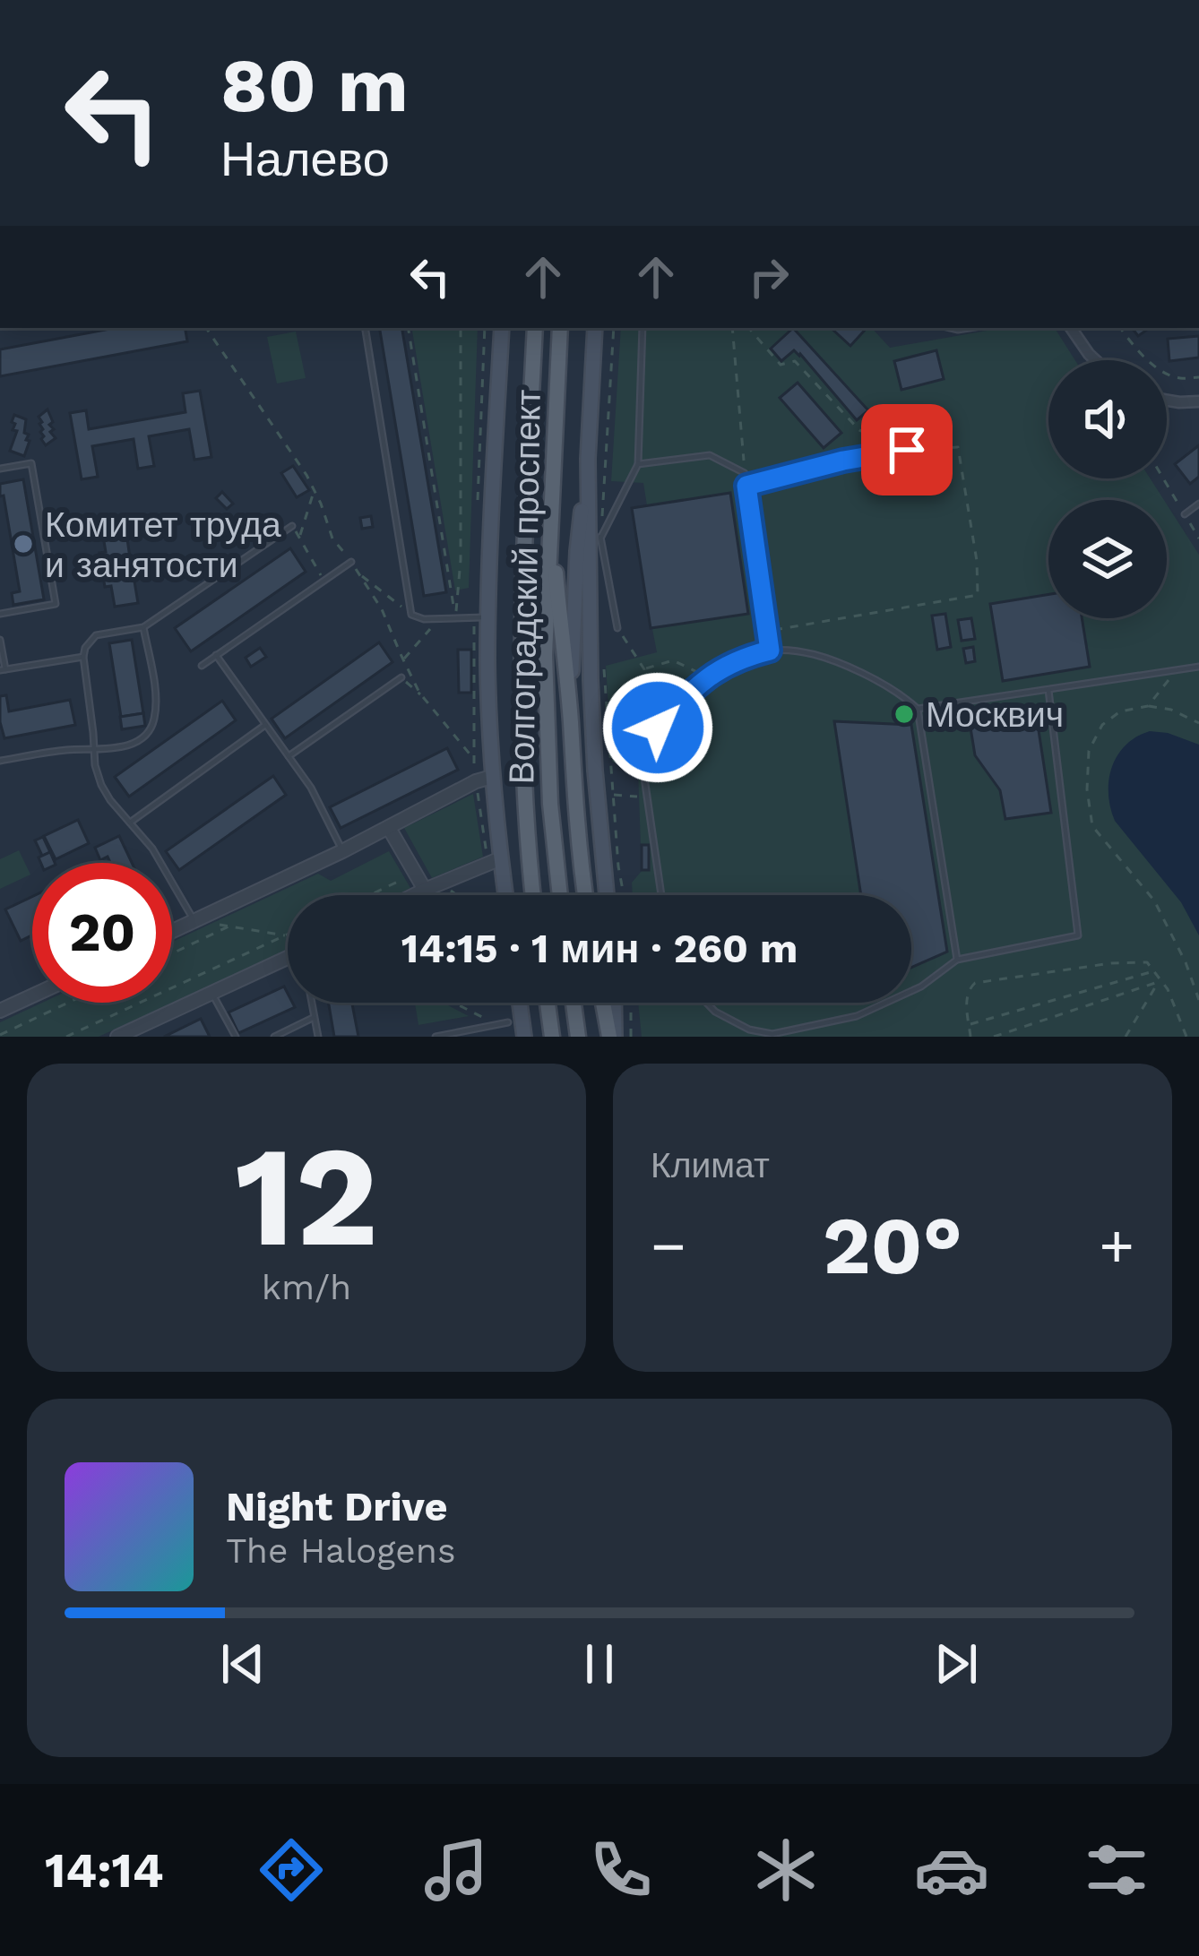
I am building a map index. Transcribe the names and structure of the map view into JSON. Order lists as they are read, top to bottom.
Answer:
{
  "streets": {
    "main road": ["Волгоградский проспект"]
  },
  "places": ["Комитет труда и занятости", "Москвич"],
  "page": {
    "turn": ["80 m", "Налево"],
    "limit": "20",
    "trip": "14:15 · 1 мин · 260 m",
    "tile": [
      ["12", "km/h"],
      "Климат"
    ],
    "heat": ["−", "20°", "+"],
    "song": ["Night Drive", "The Halogens"],
    "tabs": "14:14"
  }
}
